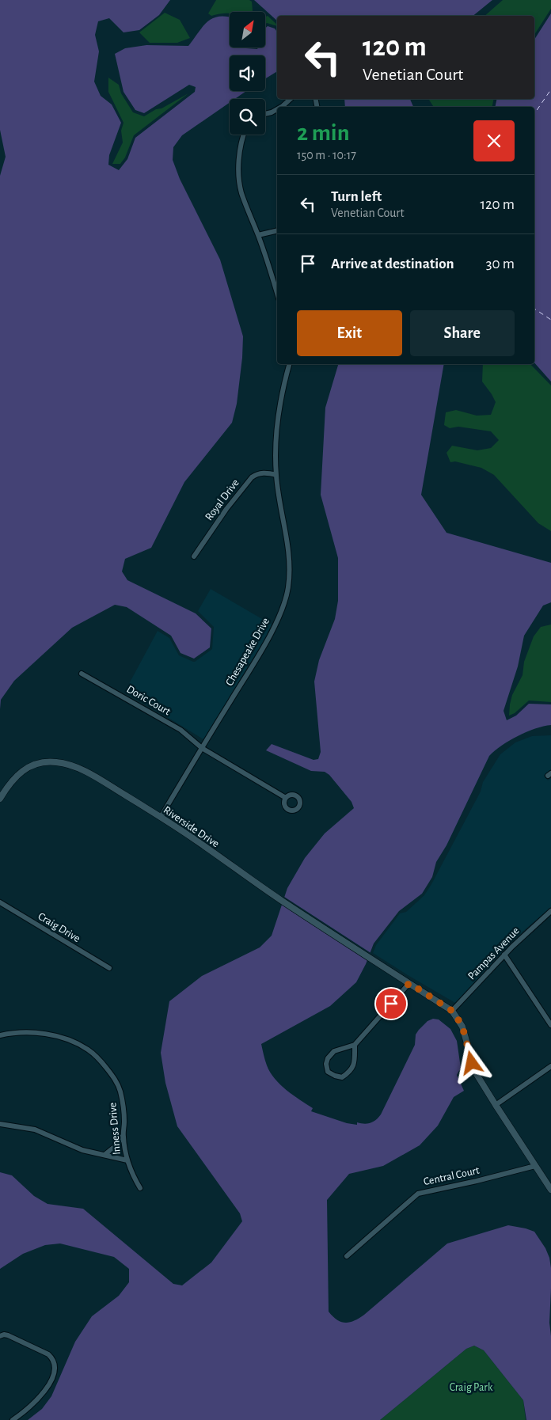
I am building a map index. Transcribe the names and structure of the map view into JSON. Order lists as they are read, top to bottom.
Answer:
{
  "streets": {
    "street": [
      "Royal Drive",
      "Chesapeake Drive",
      "Doric Court",
      "Riverside Drive",
      "Craig Drive",
      "Pampas Avenue",
      "Inness Drive",
      "Central Court"
    ]
  },
  "crossings": [
    ["Royal Drive", "Chesapeake Drive"],
    ["Chesapeake Drive", "Doric Court"],
    ["Chesapeake Drive", "Riverside Drive"],
    ["Riverside Drive", "Pampas Avenue"]
  ],
  "parks": ["Craig Park"],
  "north": "top right",
  "page": {
    "turn": ["120 m", "Venetian Court"],
    "heading": ["2 min", "150 m · 10:17"],
    "list": [
      {
        "name": "Turn left",
        "note": "Venetian Court",
        "value": "120 m"
      },
      {
        "name": "Arrive at destination",
        "value": "30 m"
      }
    ],
    "buttons": ["Exit", "Share"]
  }
}
